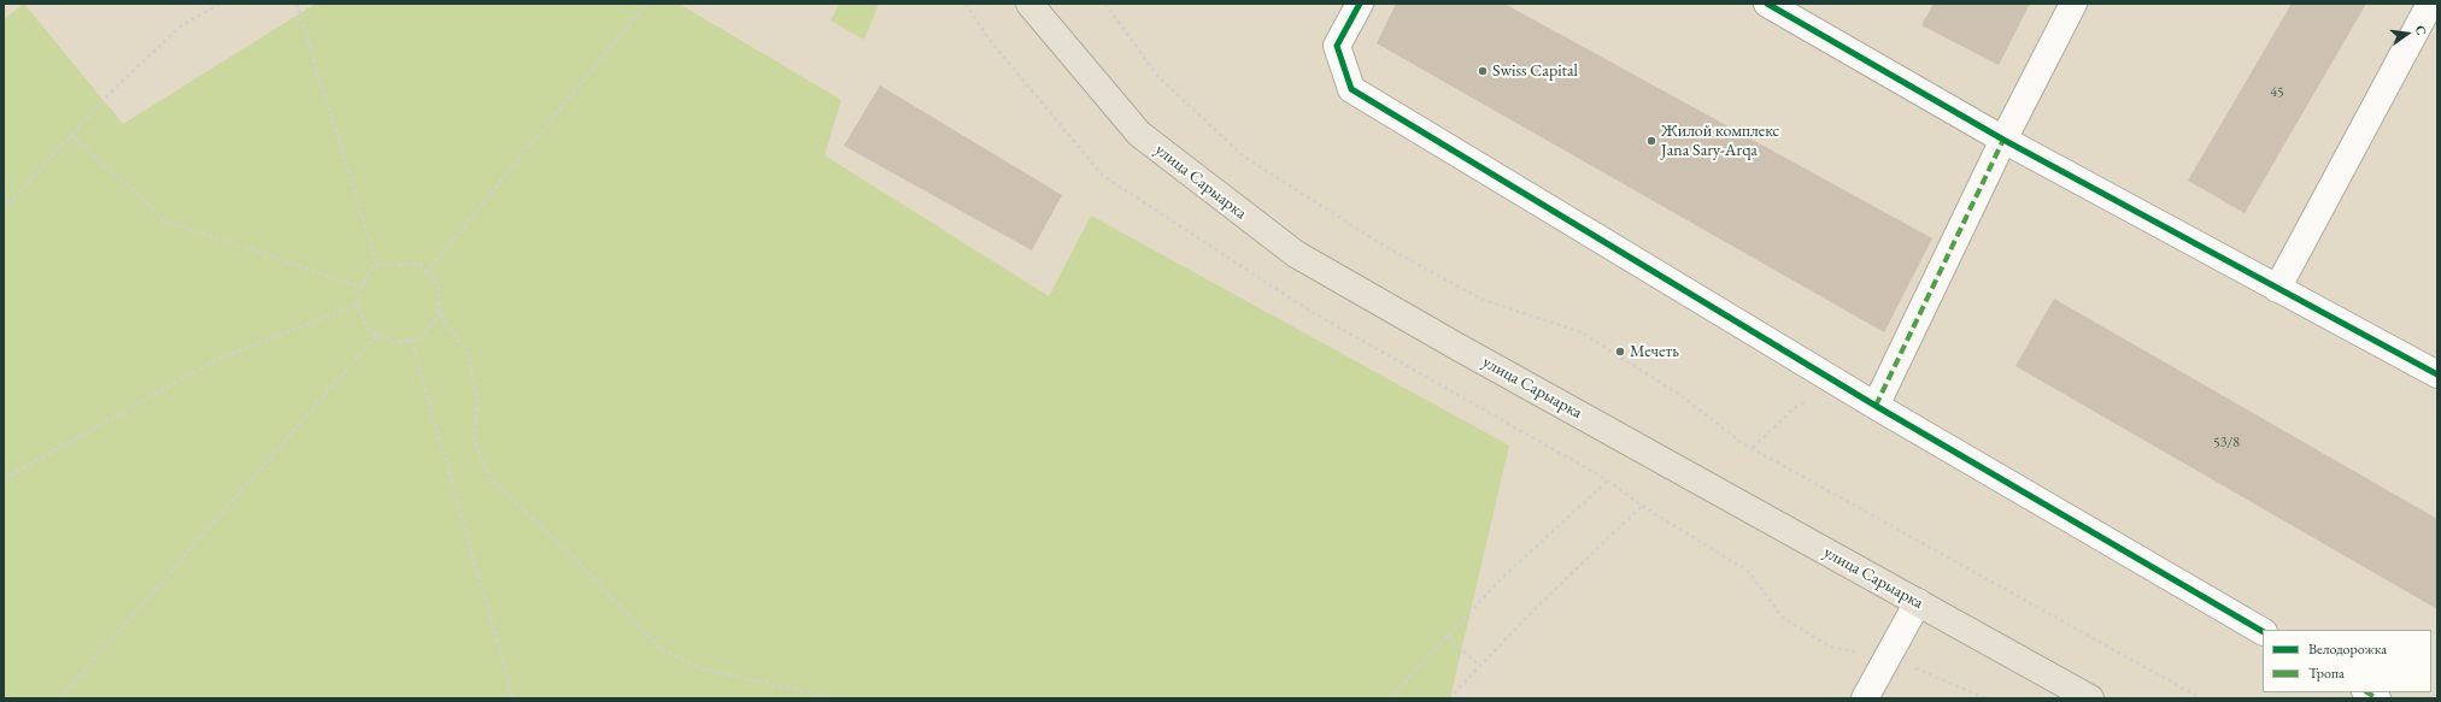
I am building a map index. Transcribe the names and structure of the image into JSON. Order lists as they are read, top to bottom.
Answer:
{
  "streets": {
    "main road": ["улица Сарыарка"]
  },
  "places": ["Swiss Capital", "Жилой комплекс Jana Sary-Arqa", "Мечеть"],
  "house_numbers": ["45", "53/8"],
  "legend": ["Велодорожка", "Тропа"],
  "north": "right"
}
